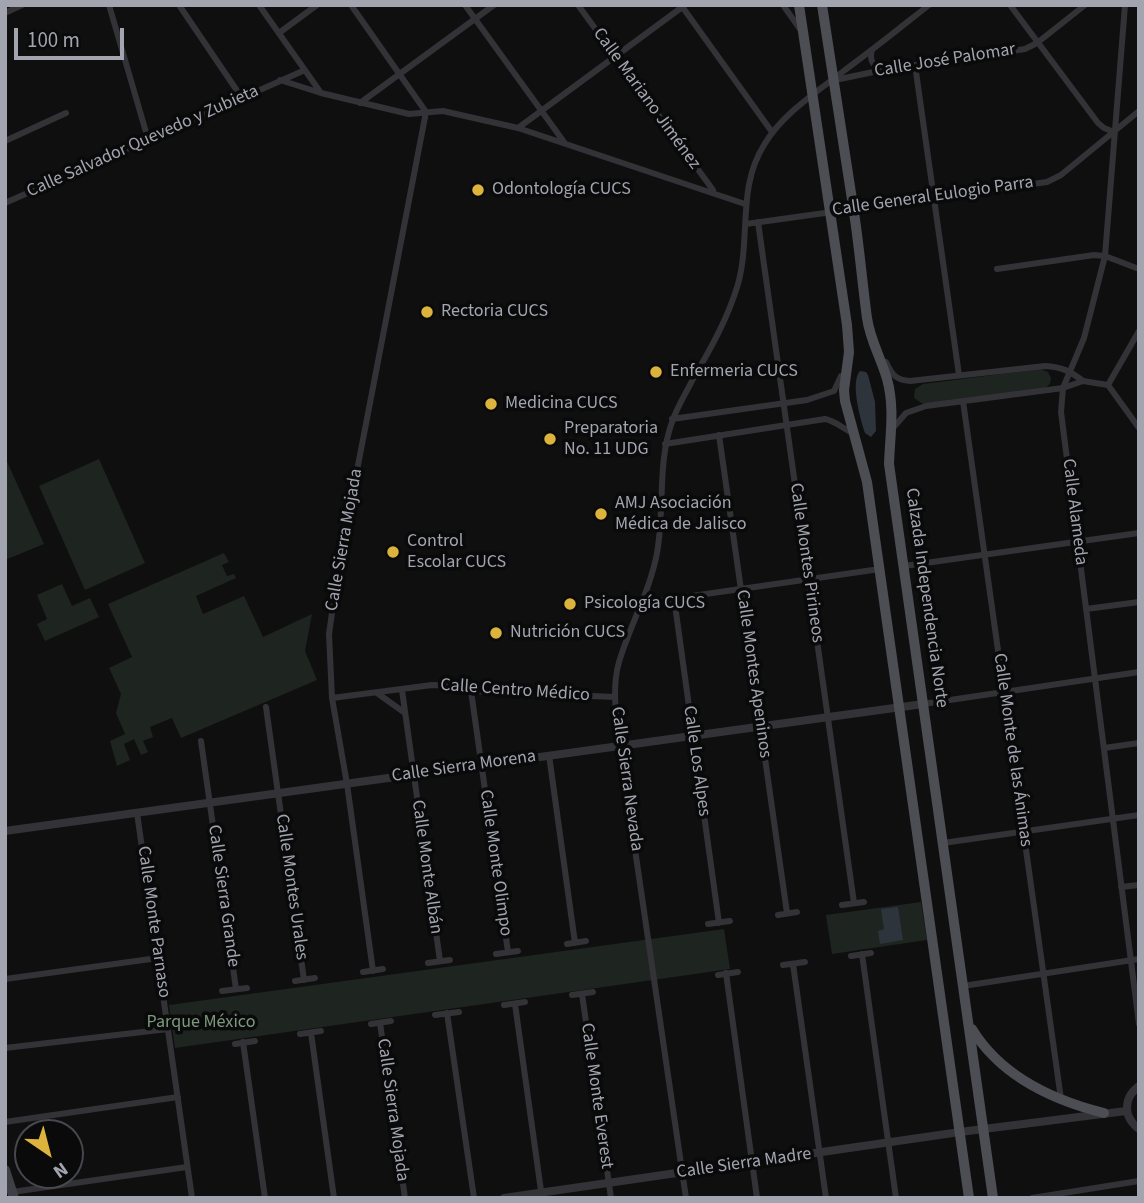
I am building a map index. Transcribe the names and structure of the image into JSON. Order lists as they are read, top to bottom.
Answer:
{
  "streets": {
    "main road": ["Calzada Independencia Norte"],
    "street": [
      "Calle José Palomar",
      "Calle Mariano Jiménez",
      "Calle Salvador Quevedo y Zubieta",
      "Calle General Eulogio Parra",
      "Calle Alameda",
      "Calle Sierra Mojada",
      "Calle Montes Pirineos",
      "Calle Montes Apeninos",
      "Calle Centro Médico",
      "Calle Monte de las Ánimas",
      "Calle Los Alpes",
      "Calle Sierra Morena",
      "Calle Sierra Nevada",
      "Calle Monte Olimpo",
      "Calle Monte Albán",
      "Calle Montes Urales",
      "Calle Sierra Grande",
      "Calle Monte Parnaso",
      "Calle Monte Everest",
      "Calle Sierra Madre"
    ]
  },
  "crossings": [
    ["Calle José Palomar", "Calzada Independencia Norte"],
    ["Calle José Palomar", "Calle Sierra Nevada"],
    ["Calle Mariano Jiménez", "Calle Salvador Quevedo y Zubieta"],
    ["Calle Salvador Quevedo y Zubieta", "Calle Sierra Mojada"],
    ["Calle Salvador Quevedo y Zubieta", "Calle Sierra Nevada"],
    ["Calle General Eulogio Parra", "Calle Alameda"],
    ["Calle General Eulogio Parra", "Calle Montes Pirineos"],
    ["Calle General Eulogio Parra", "Calzada Independencia Norte"],
    ["Calle General Eulogio Parra", "Calle Sierra Nevada"],
    ["Calle Sierra Mojada", "Calle Centro Médico"],
    ["Calle Sierra Mojada", "Calle Sierra Morena"],
    ["Calle Montes Pirineos", "Calle Sierra Morena"],
    ["Calzada Independencia Norte", "Calle Sierra Morena"],
    ["Calzada Independencia Norte", "Calle Sierra Nevada"],
    ["Calzada Independencia Norte", "Calle Sierra Madre"],
    ["Calle Montes Apeninos", "Calle Sierra Morena"],
    ["Calle Centro Médico", "Calle Sierra Nevada"],
    ["Calle Centro Médico", "Calle Monte Olimpo"],
    ["Calle Centro Médico", "Calle Monte Albán"],
    ["Calle Los Alpes", "Calle Sierra Morena"],
    ["Calle Sierra Morena", "Calle Sierra Nevada"],
    ["Calle Sierra Morena", "Calle Monte Olimpo"],
    ["Calle Sierra Morena", "Calle Monte Albán"],
    ["Calle Sierra Morena", "Calle Montes Urales"],
    ["Calle Sierra Morena", "Calle Sierra Grande"],
    ["Calle Sierra Morena", "Calle Monte Parnaso"],
    ["Calle Sierra Nevada", "Calle Sierra Madre"],
    ["Calle Monte Everest", "Calle Sierra Madre"]
  ],
  "parks": ["Parque México"],
  "places": [
    "Odontología CUCS",
    "Rectoria CUCS",
    "Enfermeria CUCS",
    "Medicina CUCS",
    "Preparatoria No. 11 UDG",
    "AMJ Asociación Médica de Jalisco",
    "Control Escolar CUCS",
    "Psicología CUCS",
    "Nutrición CUCS"
  ],
  "scale_bar": "100 m",
  "north": "bottom right"
}
